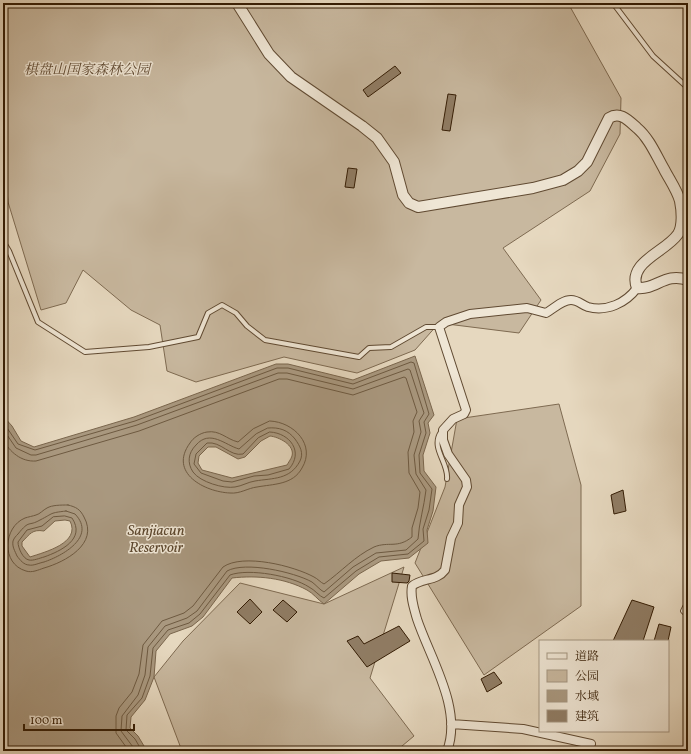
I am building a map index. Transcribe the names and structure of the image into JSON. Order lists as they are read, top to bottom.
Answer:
{
  "water": ["Sanjiacun Reservoir"],
  "parks": ["棋盘山国家森林公园"],
  "legend": [
    "道路",
    "公园",
    "水域",
    "建筑"
  ],
  "scale_bar": "100 m"
}
